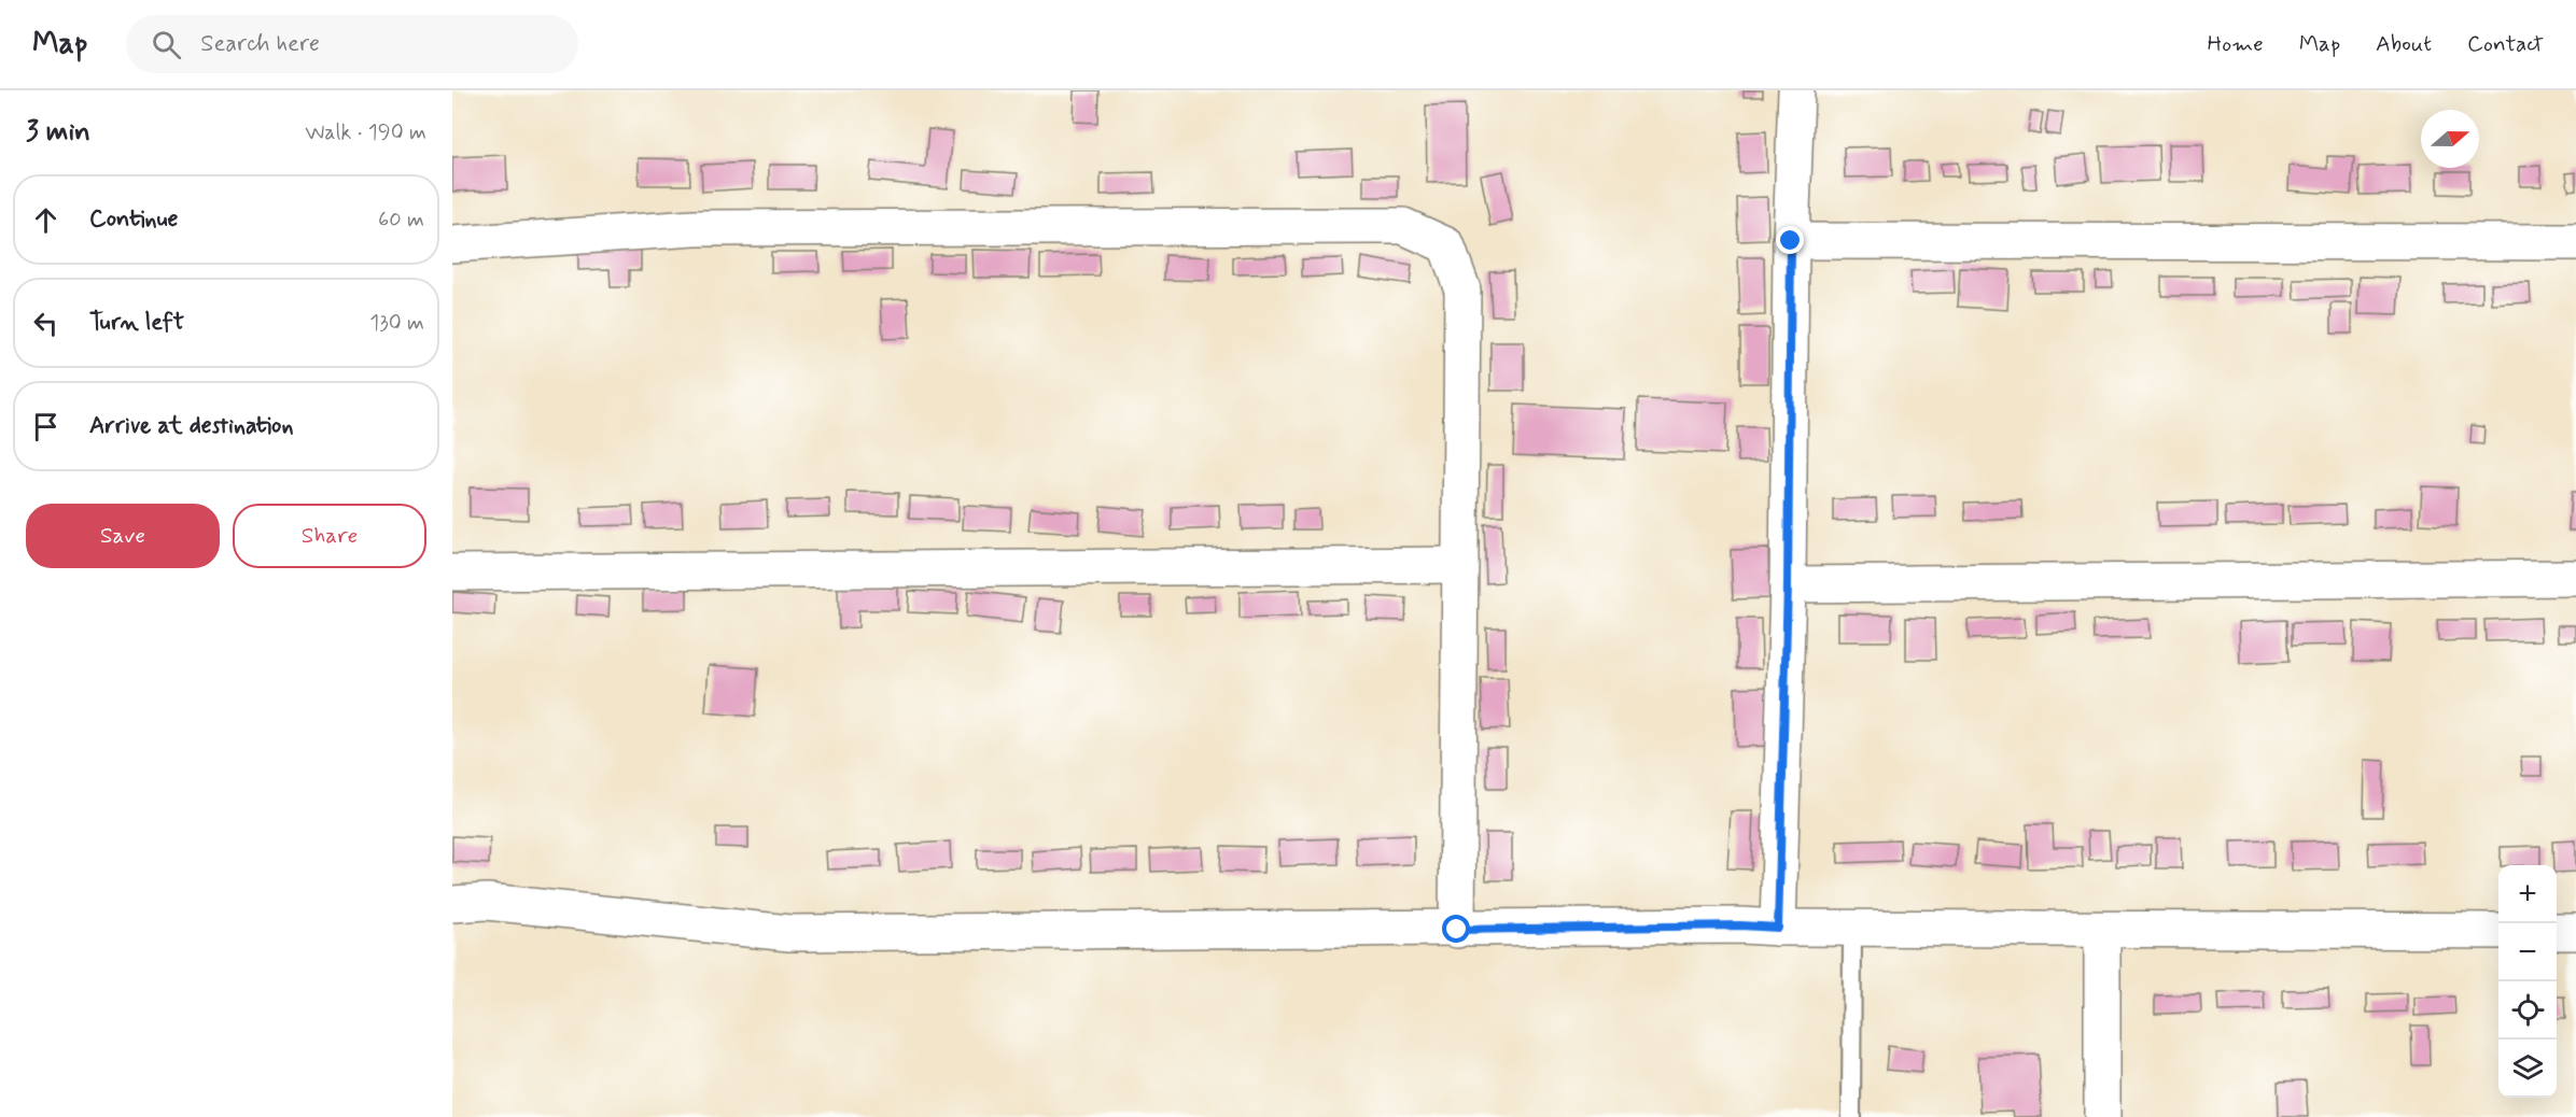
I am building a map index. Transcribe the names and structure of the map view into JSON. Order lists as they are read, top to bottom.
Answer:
{
  "north": "right",
  "page": {
    "header": "Map",
    "search": "Search here",
    "nav": [
      "Home",
      "Map",
      "About",
      "Contact"
    ],
    "heading": ["3 min", "Walk · 190 m"],
    "list": [
      ["Continue", "60 m"],
      ["Turn left", "130 m"],
      "Arrive at destination"
    ],
    "buttons": ["Save", "Share"],
    "map_buttons": ["+", "−"]
  }
}
